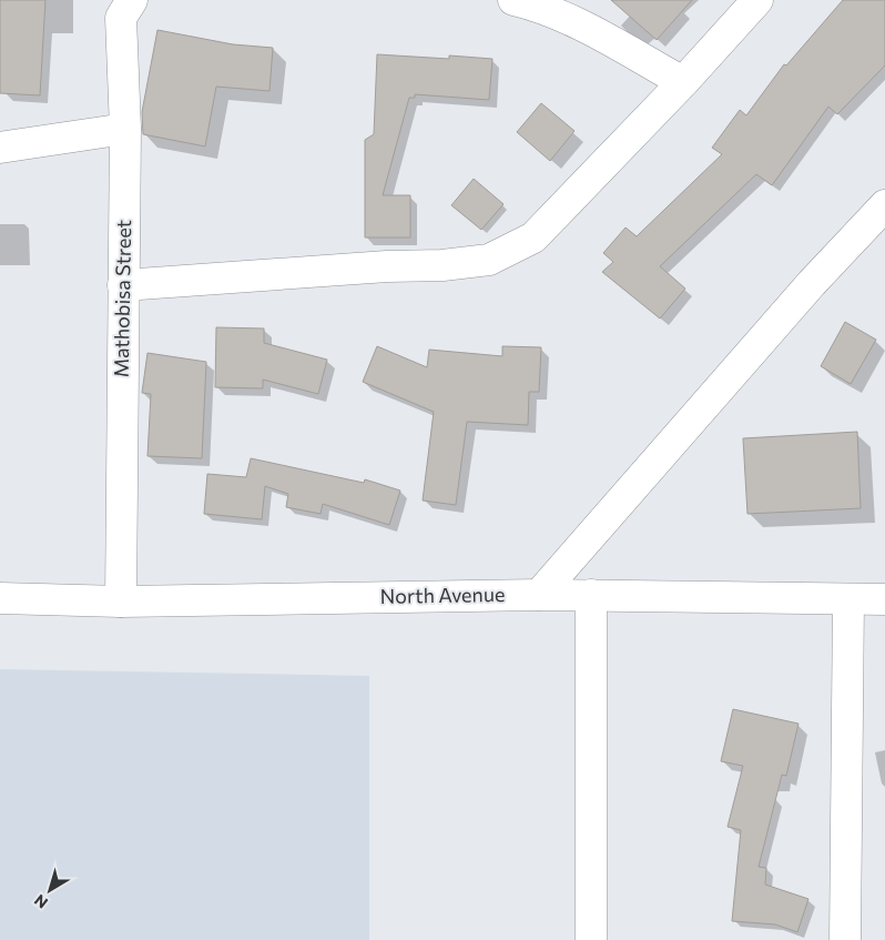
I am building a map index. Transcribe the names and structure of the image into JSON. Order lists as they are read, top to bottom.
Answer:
{
  "streets": {
    "street": ["Mathobisa Street", "North Avenue"]
  },
  "crossings": [
    ["Mathobisa Street", "North Avenue"]
  ],
  "north": "bottom left"
}
